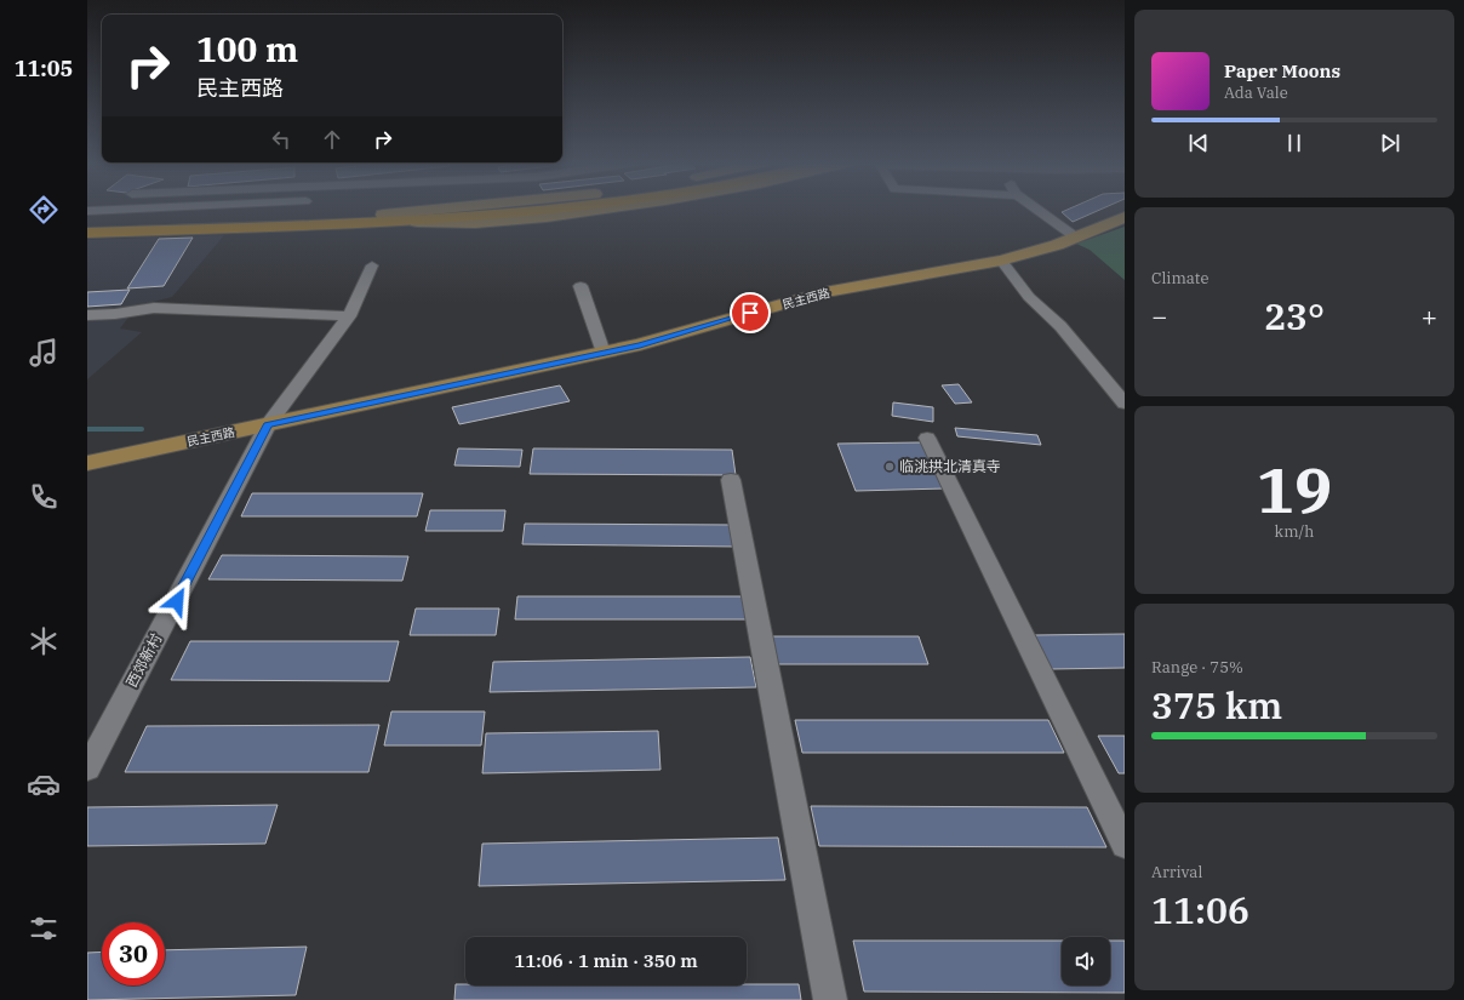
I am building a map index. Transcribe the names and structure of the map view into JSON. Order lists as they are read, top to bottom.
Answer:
{
  "streets": {
    "main road": ["民主西路"],
    "street": ["西郊新村"]
  },
  "crossings": [
    ["民主西路", "西郊新村"]
  ],
  "places": ["临洮拱北清真寺"],
  "page": {
    "tabs": "11:05",
    "turn": ["100 m", "民主西路"],
    "song": ["Paper Moons", "Ada Vale"],
    "tile": [
      "Climate",
      ["19", "km/h"],
      ["Range · 75%", "375 km"],
      ["Arrival", "11:06"]
    ],
    "heat": ["−", "23°", "+"],
    "limit": "30",
    "trip": "11:06 · 1 min · 350 m"
  }
}
